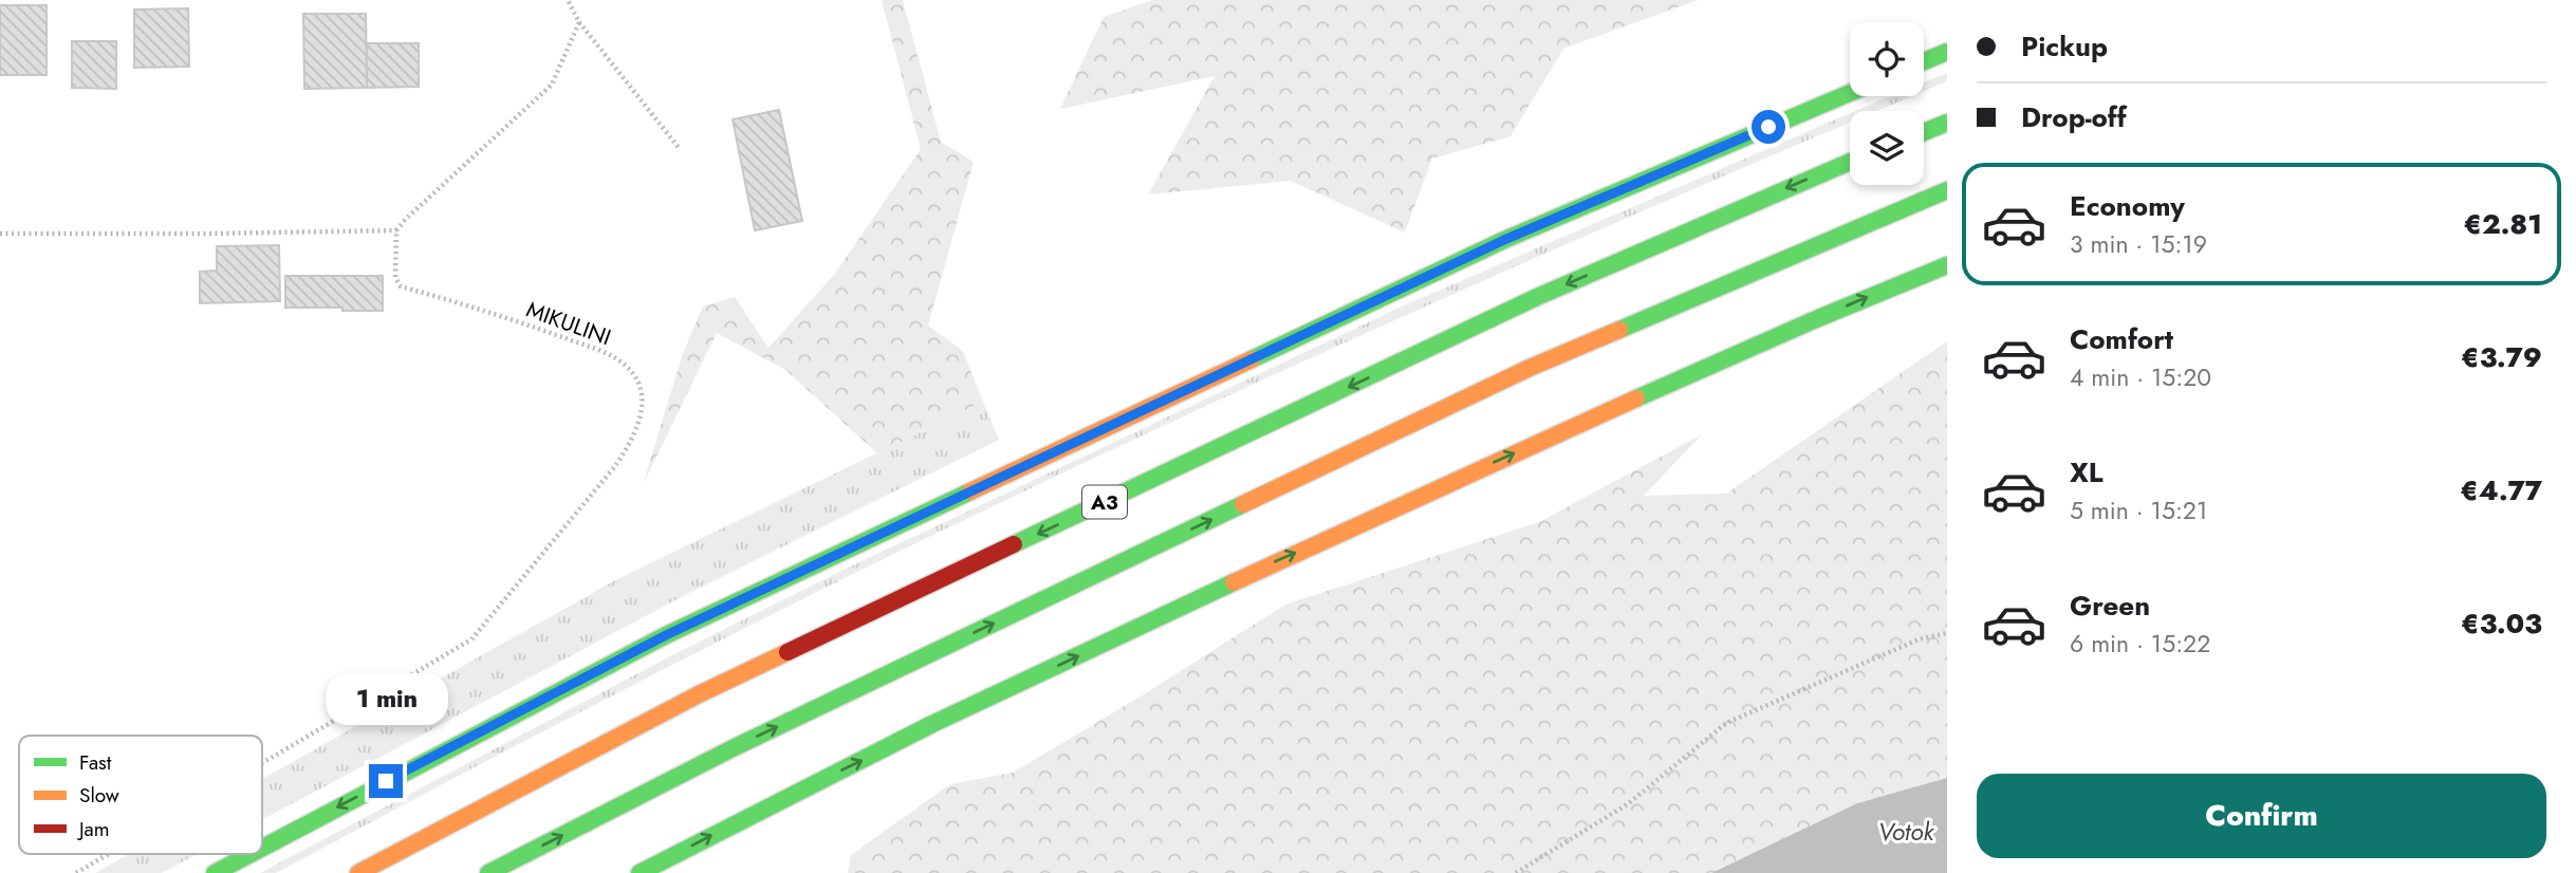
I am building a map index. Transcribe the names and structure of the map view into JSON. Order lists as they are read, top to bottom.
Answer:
{
  "streets": {
    "highway": ["A3"],
    "path": ["MIKULINI"]
  },
  "water": ["Votok"],
  "legend": ["Fast", "Slow", "Jam"],
  "page": {
    "banner": ["Pickup", "Drop-off"],
    "list": [
      {
        "name": "Economy",
        "note": "3 min · 15:19",
        "value": "€2.81"
      },
      {
        "name": "Comfort",
        "note": "4 min · 15:20",
        "value": "€3.79"
      },
      {
        "name": "XL",
        "note": "5 min · 15:21",
        "value": "€4.77"
      },
      {
        "name": "Green",
        "note": "6 min · 15:22",
        "value": "€3.03"
      }
    ],
    "bubble": "1 min",
    "buttons": "Confirm"
  }
}
